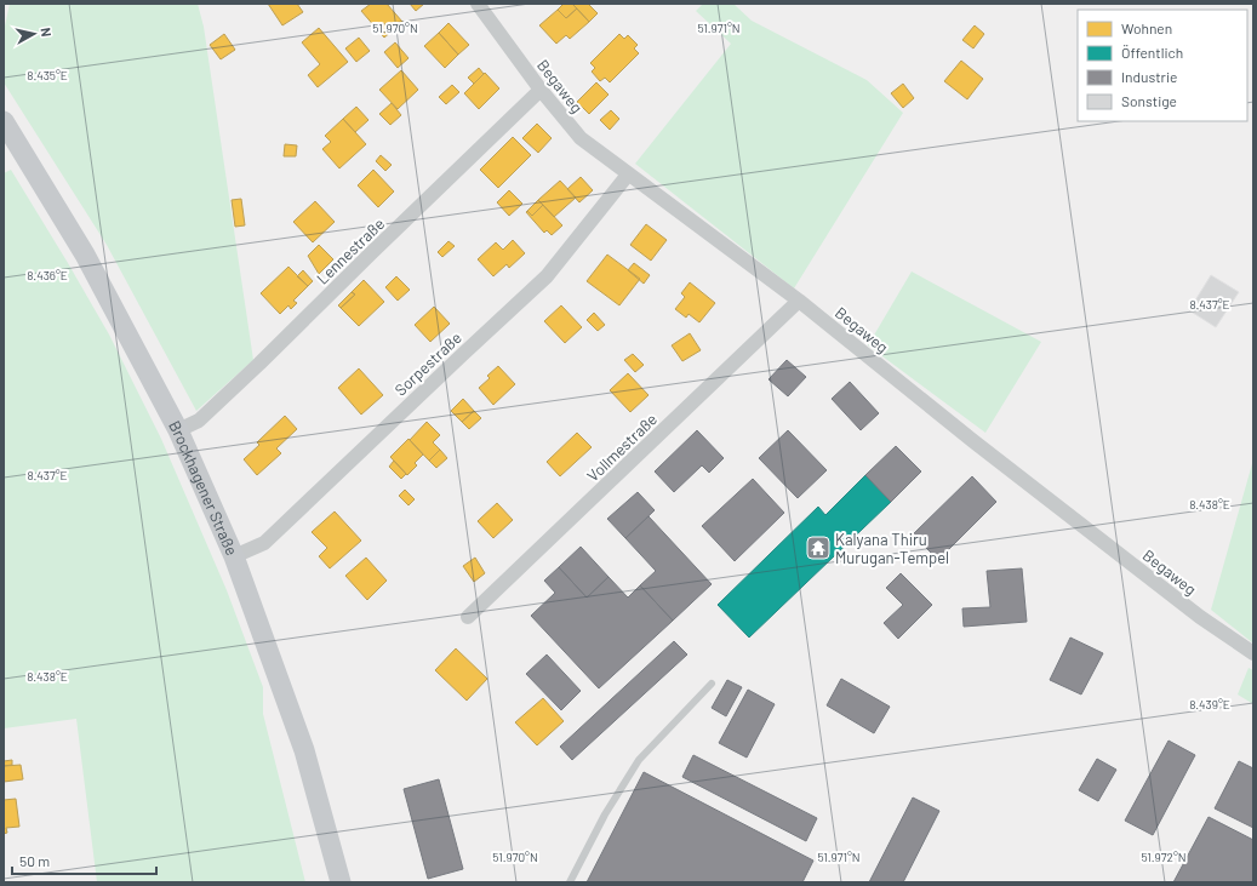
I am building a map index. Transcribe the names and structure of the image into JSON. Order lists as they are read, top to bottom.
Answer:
{
  "streets": {
    "main road": ["Brockhagener Straße"],
    "street": [
      "Begaweg",
      "Lennestraße",
      "Sorpestraße",
      "Vollmestraße"
    ]
  },
  "crossings": [
    ["Begaweg", "Lennestraße"],
    ["Begaweg", "Sorpestraße"],
    ["Begaweg", "Vollmestraße"],
    ["Lennestraße", "Brockhagener Straße"],
    ["Sorpestraße", "Brockhagener Straße"]
  ],
  "places": {
    "temple": ["Kalyana Thiru Murugan-Tempel"]
  },
  "legend": [
    "Wohnen",
    "Öffentlich",
    "Industrie",
    "Sonstige"
  ],
  "scale_bar": "50 m",
  "north": "right",
  "coordinates": [
    "51.970°N",
    "51.971°N",
    "8.435°E",
    "8.436°E",
    "8.437°E",
    "8.438°E",
    "8.439°E",
    "51.972°N"
  ]
}
